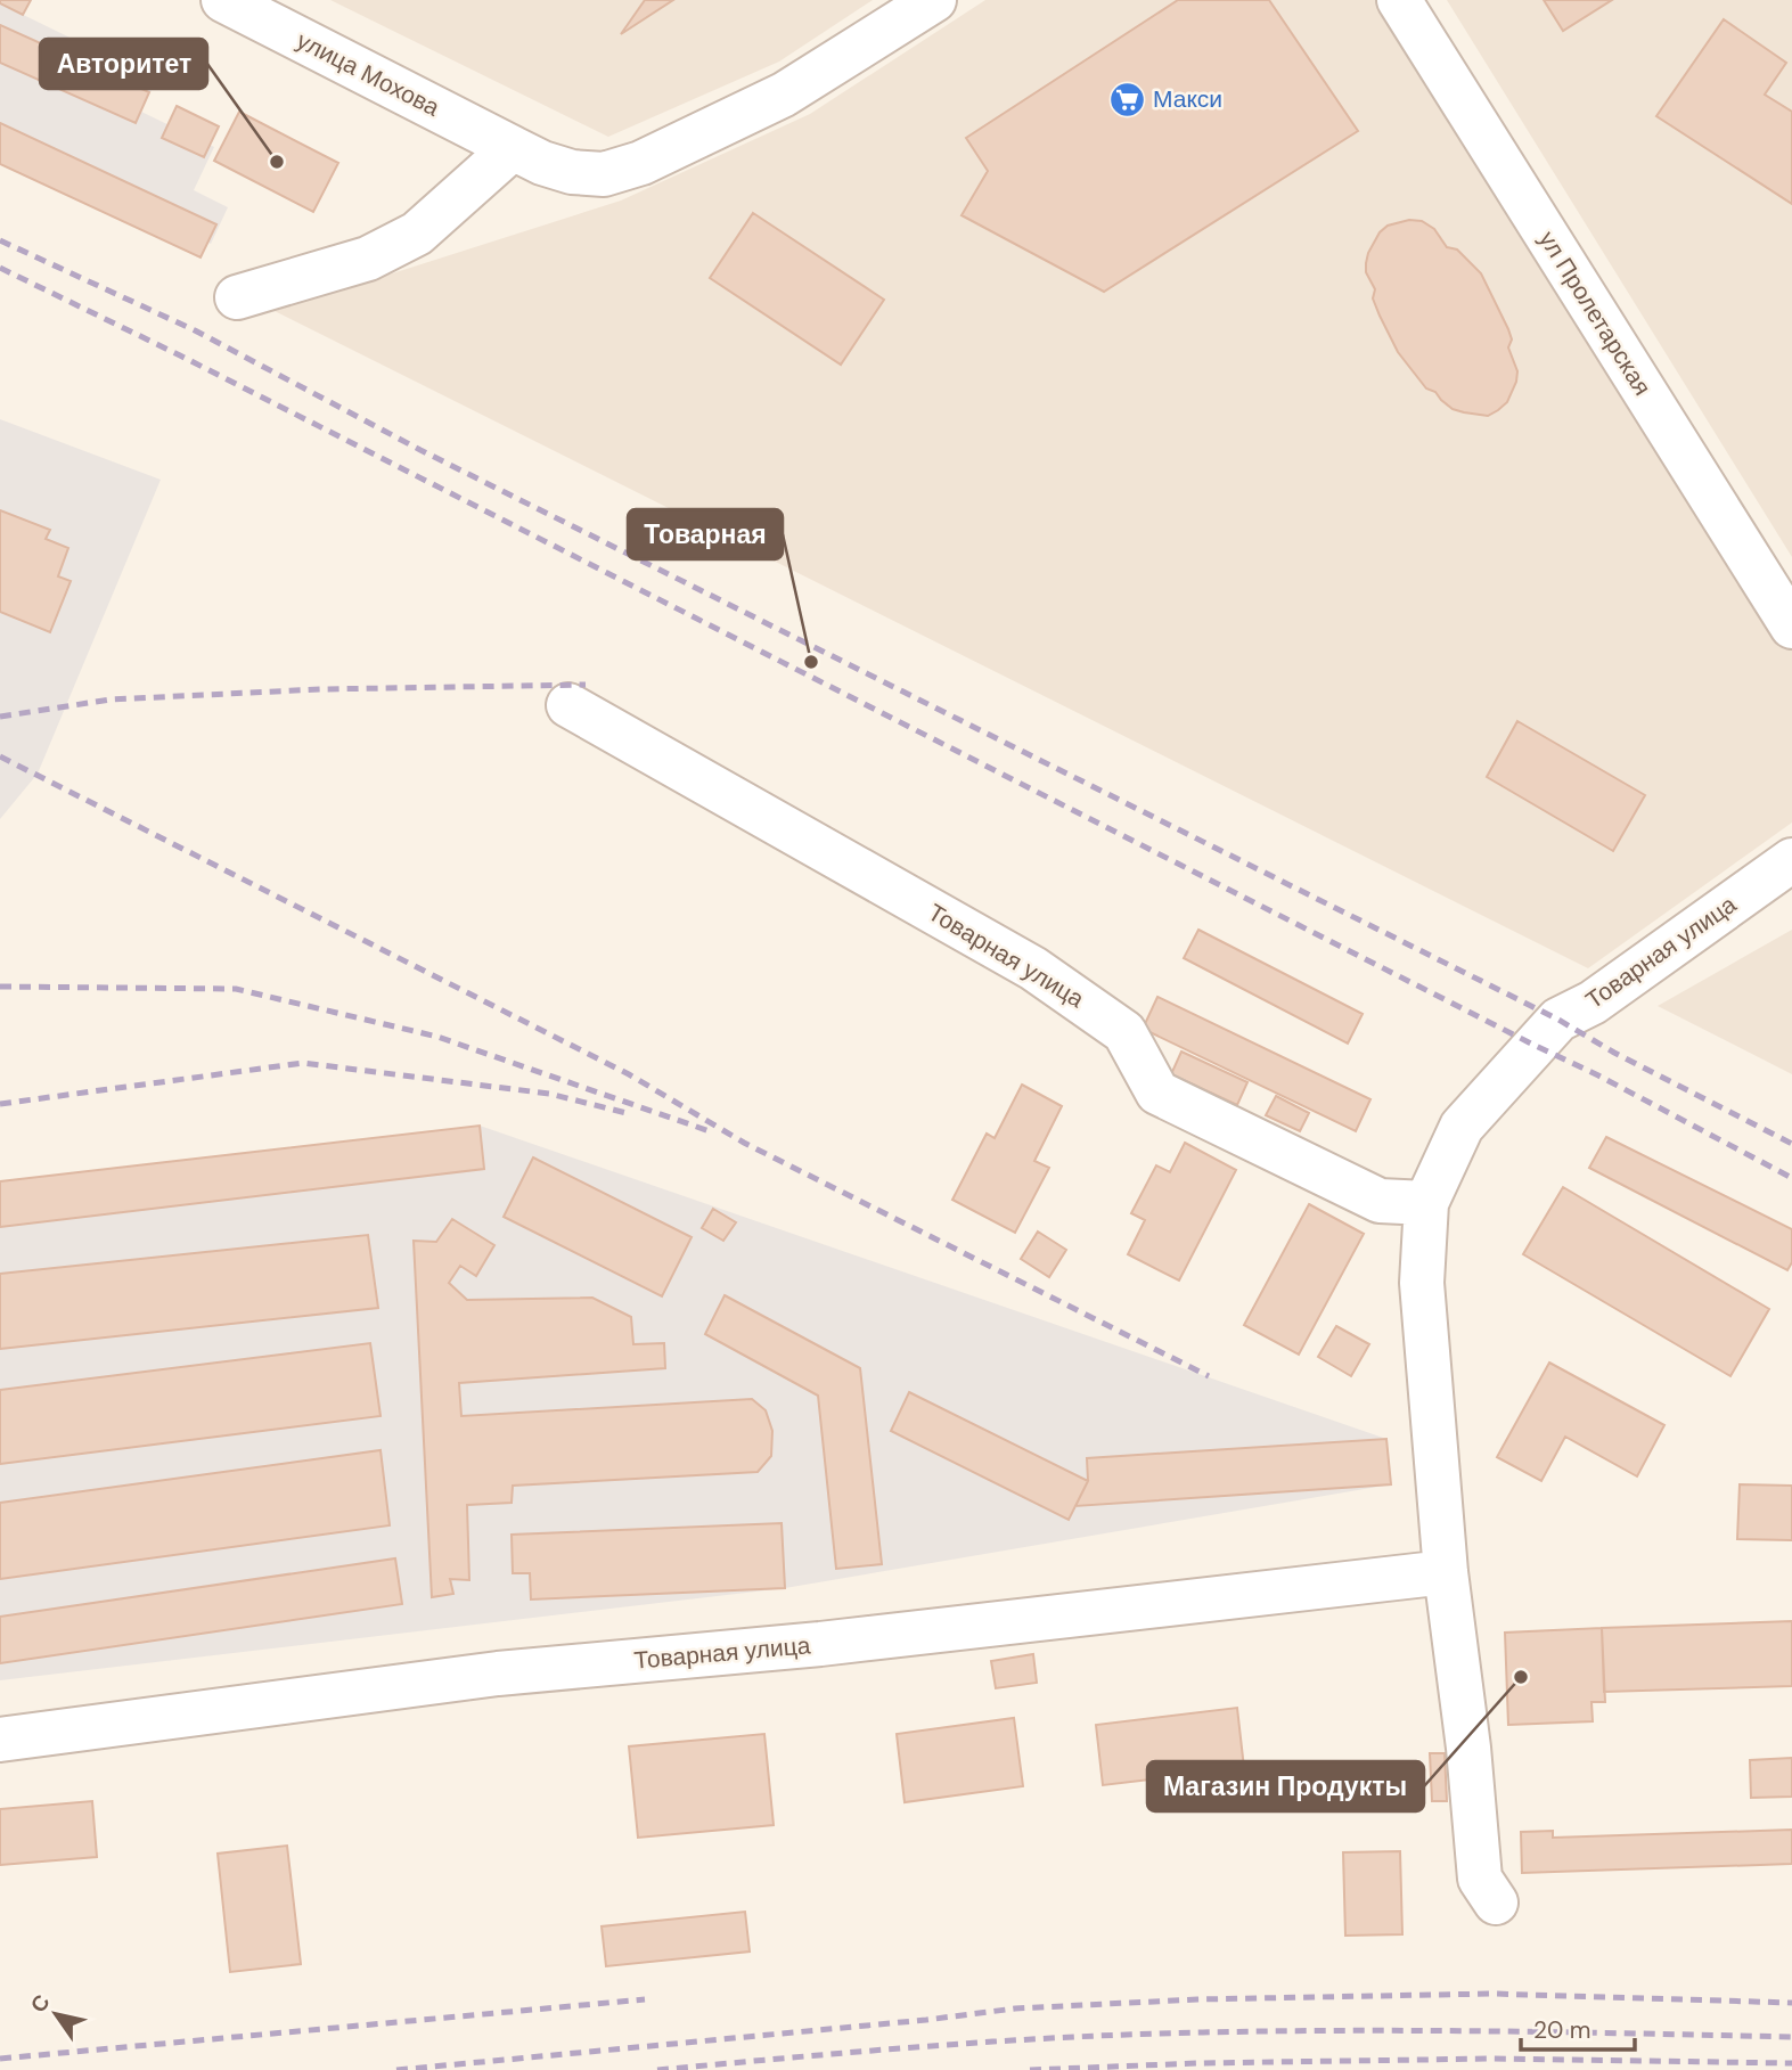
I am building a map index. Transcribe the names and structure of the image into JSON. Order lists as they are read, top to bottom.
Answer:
{
  "streets": {
    "street": ["улица Мохова", "ул Пролетарская", "Товарная улица"]
  },
  "places": {
    "supermarket": ["Макси"],
    "other": ["Авторитет", "Товарная", "Магазин Продукты"]
  },
  "scale_bar": "20 m",
  "north": "top left"
}
